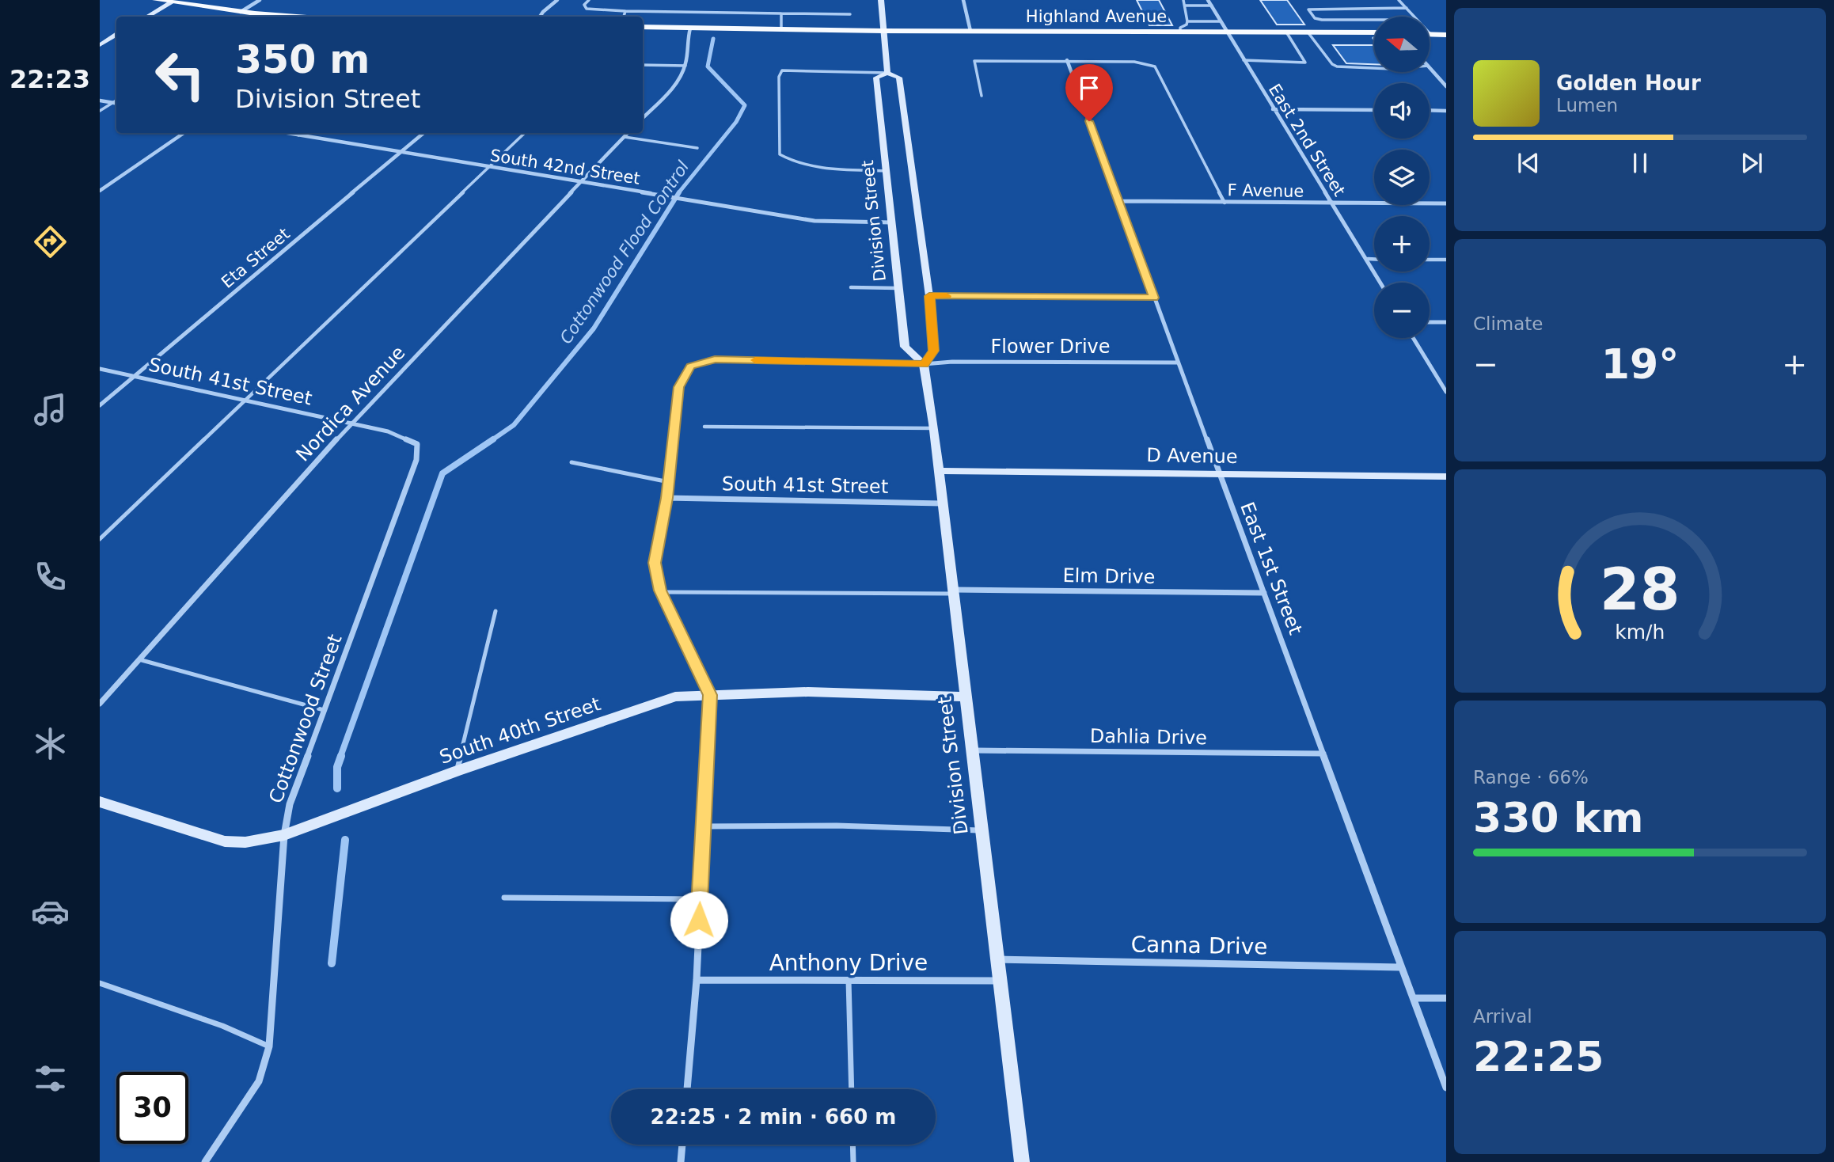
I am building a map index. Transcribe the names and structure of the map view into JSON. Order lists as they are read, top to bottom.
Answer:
{
  "streets": {
    "main road": [
      "Highland Avenue",
      "Division Street",
      "D Avenue",
      "South 40th Street"
    ],
    "street": [
      "East 2nd Street",
      "South 42nd Street",
      "F Avenue",
      "Eta Street",
      "Flower Drive",
      "South 41st Street",
      "Nordica Avenue",
      "East 1st Street",
      "Elm Drive",
      "Cottonwood Street",
      "Dahlia Drive",
      "Canna Drive",
      "Anthony Drive"
    ]
  },
  "crossings": [
    ["Highland Avenue", "East 2nd Street"],
    ["Highland Avenue", "Division Street"],
    ["East 2nd Street", "F Avenue"],
    ["South 42nd Street", "Division Street"],
    ["South 42nd Street", "Eta Street"],
    ["South 42nd Street", "Nordica Avenue"],
    ["F Avenue", "East 1st Street"],
    ["Division Street", "Flower Drive"],
    ["Division Street", "South 41st Street"],
    ["Division Street", "D Avenue"],
    ["Division Street", "Elm Drive"],
    ["Division Street", "South 40th Street"],
    ["Division Street", "Dahlia Drive"],
    ["Division Street", "Canna Drive"],
    ["Division Street", "Anthony Drive"],
    ["Eta Street", "South 41st Street"],
    ["Flower Drive", "South 41st Street"],
    ["Flower Drive", "East 1st Street"],
    ["Flower Drive", "South 40th Street"],
    ["South 41st Street", "Nordica Avenue"],
    ["South 41st Street", "Cottonwood Street"],
    ["D Avenue", "East 1st Street"],
    ["East 1st Street", "Elm Drive"],
    ["East 1st Street", "Dahlia Drive"],
    ["East 1st Street", "Canna Drive"],
    ["Cottonwood Street", "South 40th Street"]
  ],
  "water": ["Cottonwood Flood Control"],
  "north": "left",
  "page": {
    "tabs": "22:23",
    "map_buttons": ["+", "−"],
    "turn": ["350 m", "Division Street"],
    "song": ["Golden Hour", "Lumen"],
    "tile": [
      "Climate",
      ["Range · 66%", "330 km"],
      ["Arrival", "22:25"]
    ],
    "heat": ["−", "19°", "+"],
    "limit": "30",
    "trip": "22:25 · 2 min · 660 m",
    "gauge": ["28", "km/h"]
  }
}
